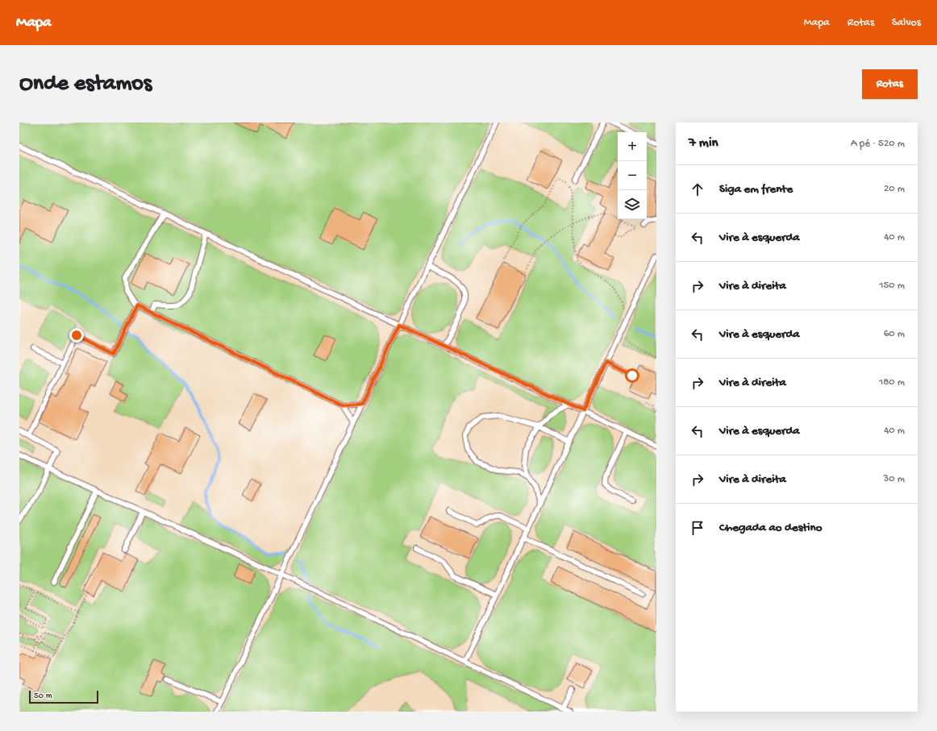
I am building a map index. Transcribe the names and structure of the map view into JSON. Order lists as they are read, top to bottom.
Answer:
{
  "scale_bar": "50 m",
  "page": {
    "header": "Mapa",
    "nav": ["Mapa", "Rotas", "Salvos"],
    "buttons": "Rotas",
    "title": "Onde estamos",
    "heading": ["7 min", "A pé · 520 m"],
    "map_buttons": ["+", "−"],
    "list": [
      ["Siga em frente", "20 m"],
      ["Vire à esquerda", "40 m"],
      ["Vire à direita", "150 m"],
      ["Vire à esquerda", "60 m"],
      ["Vire à direita", "180 m"],
      ["Vire à esquerda", "40 m"],
      ["Vire à direita", "30 m"],
      "Chegada ao destino"
    ],
    "scale": "50 m"
  }
}
